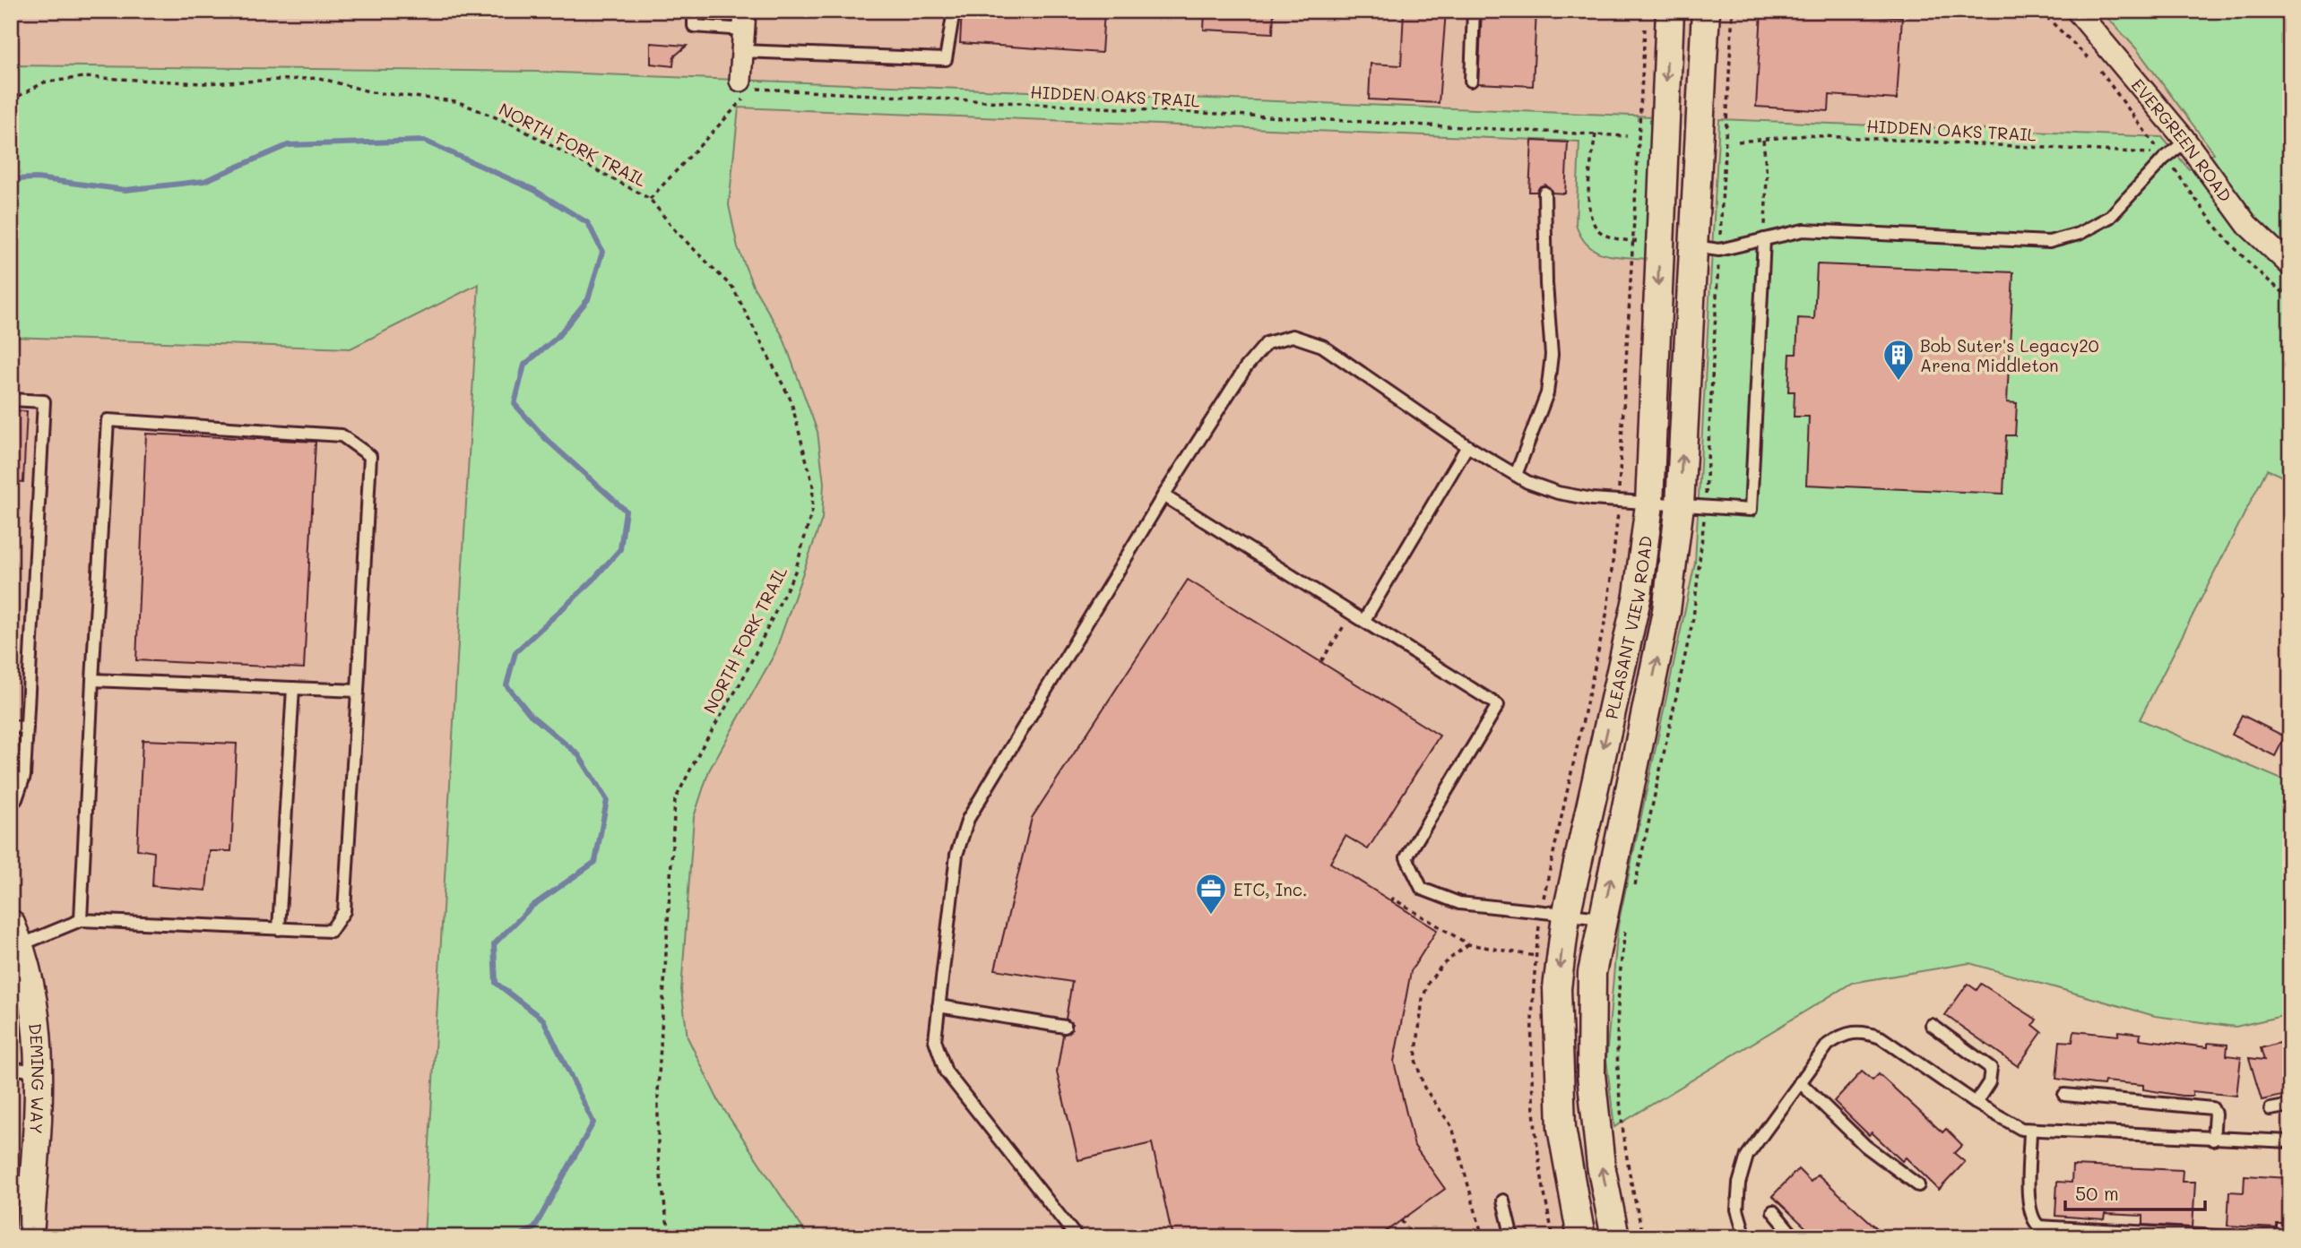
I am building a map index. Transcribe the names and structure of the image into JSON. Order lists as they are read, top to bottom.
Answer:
{
  "streets": {
    "street": ["EVERGREEN ROAD", "PLEASANT VIEW ROAD", "DEMING WAY"],
    "path": ["HIDDEN OAKS TRAIL", "NORTH FORK TRAIL"]
  },
  "places": {
    "building": ["Bob Suter's Legacy20 Arena Middleton"],
    "office": ["ETC, Inc."]
  },
  "scale_bar": "50 m"
}
